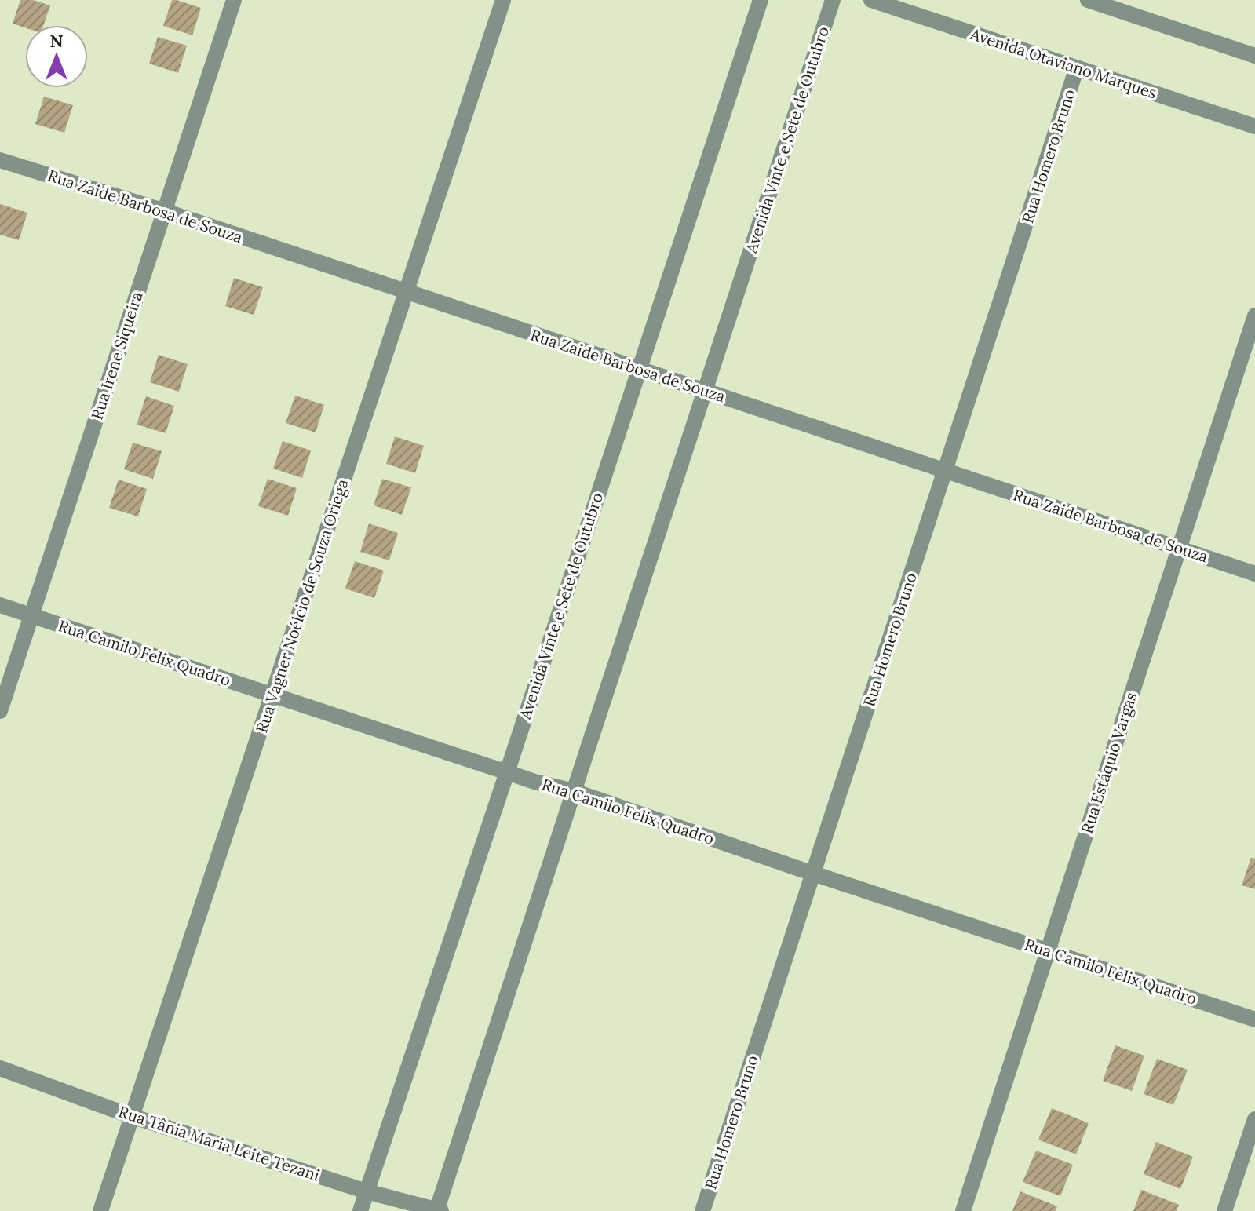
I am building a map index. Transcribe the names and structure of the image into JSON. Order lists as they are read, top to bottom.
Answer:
{
  "streets": {
    "street": [
      "Avenida Otaviano Marques",
      "Avenida Vinte e Sete de Outubro",
      "Rua Homero Bruno",
      "Rua Zaide Barbosa de Souza",
      "Rua Irene Siqueira",
      "Rua Vagner Noélcio de Souza Oriega",
      "Rua Camilo Felix Quadro",
      "Rua Estáquio Vargas",
      "Rua Tânia Maria Leite Tezani"
    ]
  },
  "crossings": [
    ["Avenida Otaviano Marques", "Rua Homero Bruno"],
    ["Avenida Vinte e Sete de Outubro", "Rua Zaide Barbosa de Souza"],
    ["Avenida Vinte e Sete de Outubro", "Rua Camilo Felix Quadro"],
    ["Avenida Vinte e Sete de Outubro", "Rua Tânia Maria Leite Tezani"],
    ["Rua Homero Bruno", "Rua Zaide Barbosa de Souza"],
    ["Rua Homero Bruno", "Rua Camilo Felix Quadro"],
    ["Rua Zaide Barbosa de Souza", "Rua Irene Siqueira"],
    ["Rua Zaide Barbosa de Souza", "Rua Vagner Noélcio de Souza Oriega"],
    ["Rua Zaide Barbosa de Souza", "Rua Estáquio Vargas"],
    ["Rua Irene Siqueira", "Rua Camilo Felix Quadro"],
    ["Rua Vagner Noélcio de Souza Oriega", "Rua Camilo Felix Quadro"],
    ["Rua Vagner Noélcio de Souza Oriega", "Rua Tânia Maria Leite Tezani"],
    ["Rua Camilo Felix Quadro", "Rua Estáquio Vargas"]
  ],
  "north": "top"
}
